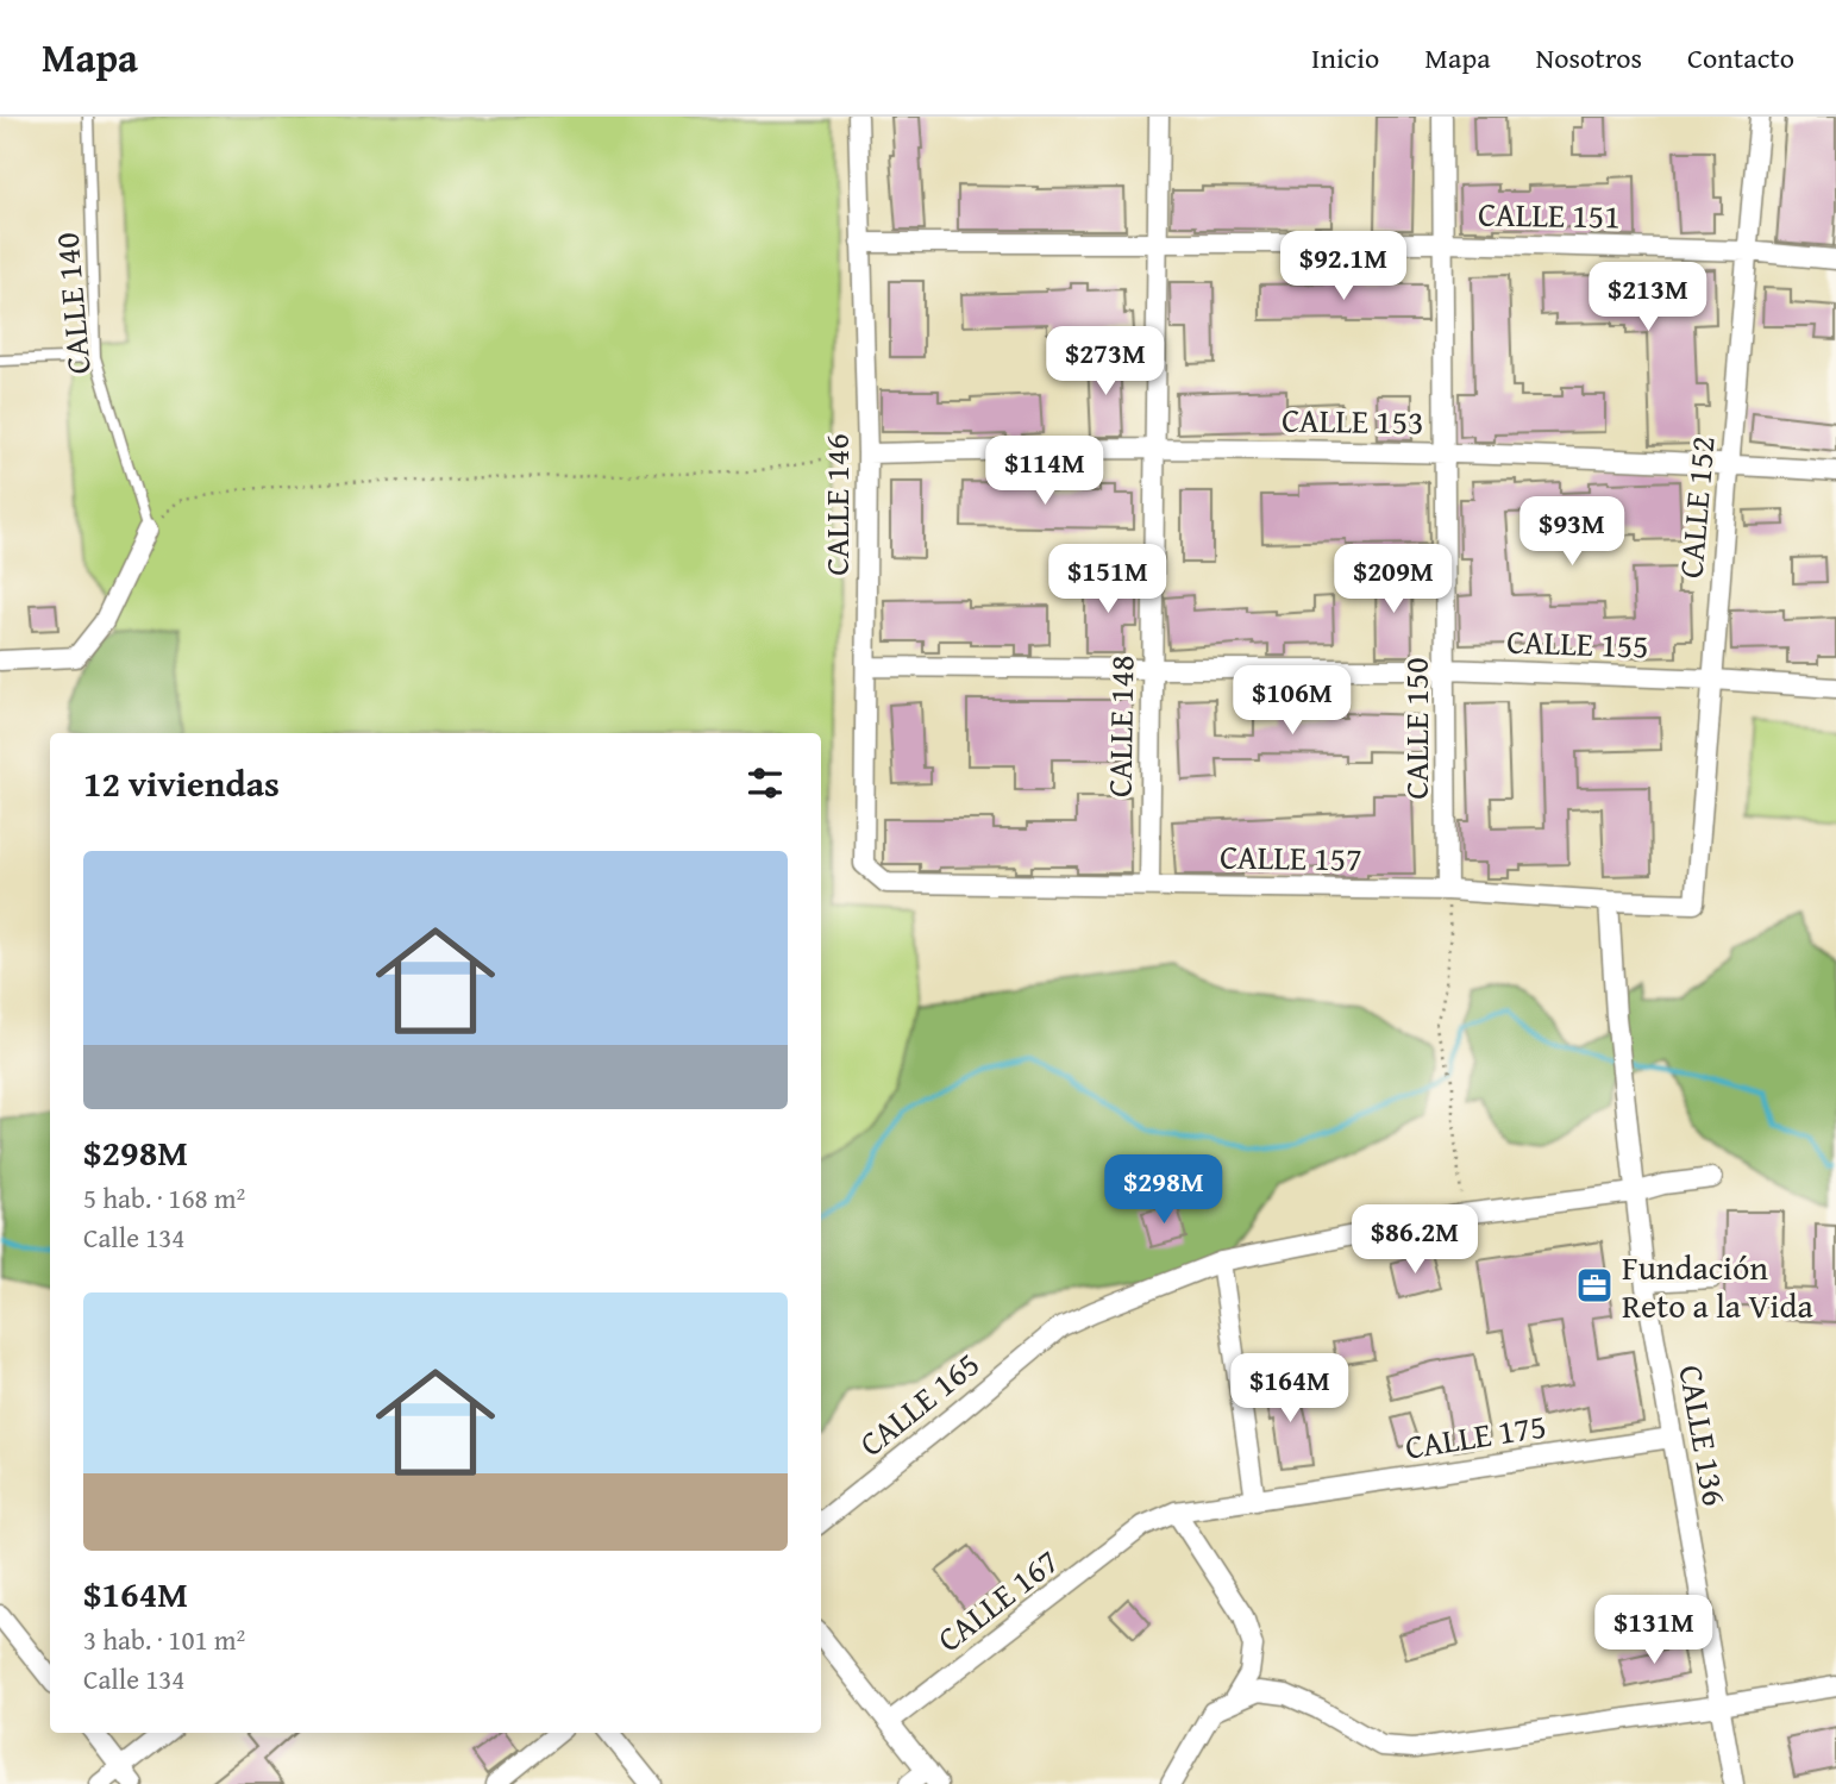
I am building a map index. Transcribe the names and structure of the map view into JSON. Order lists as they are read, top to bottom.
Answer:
{
  "streets": {
    "street": [
      "CALLE 151",
      "CALLE 153",
      "CALLE 146",
      "CALLE 152",
      "CALLE 155",
      "CALLE 148",
      "CALLE 150",
      "CALLE 157",
      "CALLE 165",
      "CALLE 175",
      "CALLE 136",
      "CALLE 167"
    ],
    "lane": ["CALLE 140"]
  },
  "crossings": [
    ["CALLE 151", "CALLE 146"],
    ["CALLE 151", "CALLE 152"],
    ["CALLE 151", "CALLE 148"],
    ["CALLE 151", "CALLE 150"],
    ["CALLE 153", "CALLE 146"],
    ["CALLE 153", "CALLE 152"],
    ["CALLE 153", "CALLE 148"],
    ["CALLE 153", "CALLE 150"],
    ["CALLE 146", "CALLE 155"],
    ["CALLE 146", "CALLE 157"],
    ["CALLE 152", "CALLE 155"],
    ["CALLE 152", "CALLE 157"],
    ["CALLE 155", "CALLE 148"],
    ["CALLE 155", "CALLE 150"],
    ["CALLE 148", "CALLE 157"],
    ["CALLE 150", "CALLE 157"],
    ["CALLE 157", "CALLE 136"],
    ["CALLE 165", "CALLE 136"],
    ["CALLE 175", "CALLE 136"],
    ["CALLE 175", "CALLE 167"]
  ],
  "places": {
    "office": ["Fundación Reto a la Vida"]
  },
  "page": {
    "header": "Mapa",
    "nav": [
      "Inicio",
      "Mapa",
      "Nosotros",
      "Contacto"
    ],
    "price": [
      "$92.1M",
      "$213M",
      "$273M",
      "$114M",
      "$93M",
      "$151M",
      "$209M",
      "$106M",
      "$298M",
      "$86.2M",
      "$164M",
      "$131M"
    ],
    "heading": "12 viviendas",
    "list": [
      {
        "name": "$298M",
        "note": "5 hab. · 168 m² · Calle 134"
      },
      {
        "name": "$164M",
        "note": "3 hab. · 101 m² · Calle 134"
      }
    ]
  }
}
